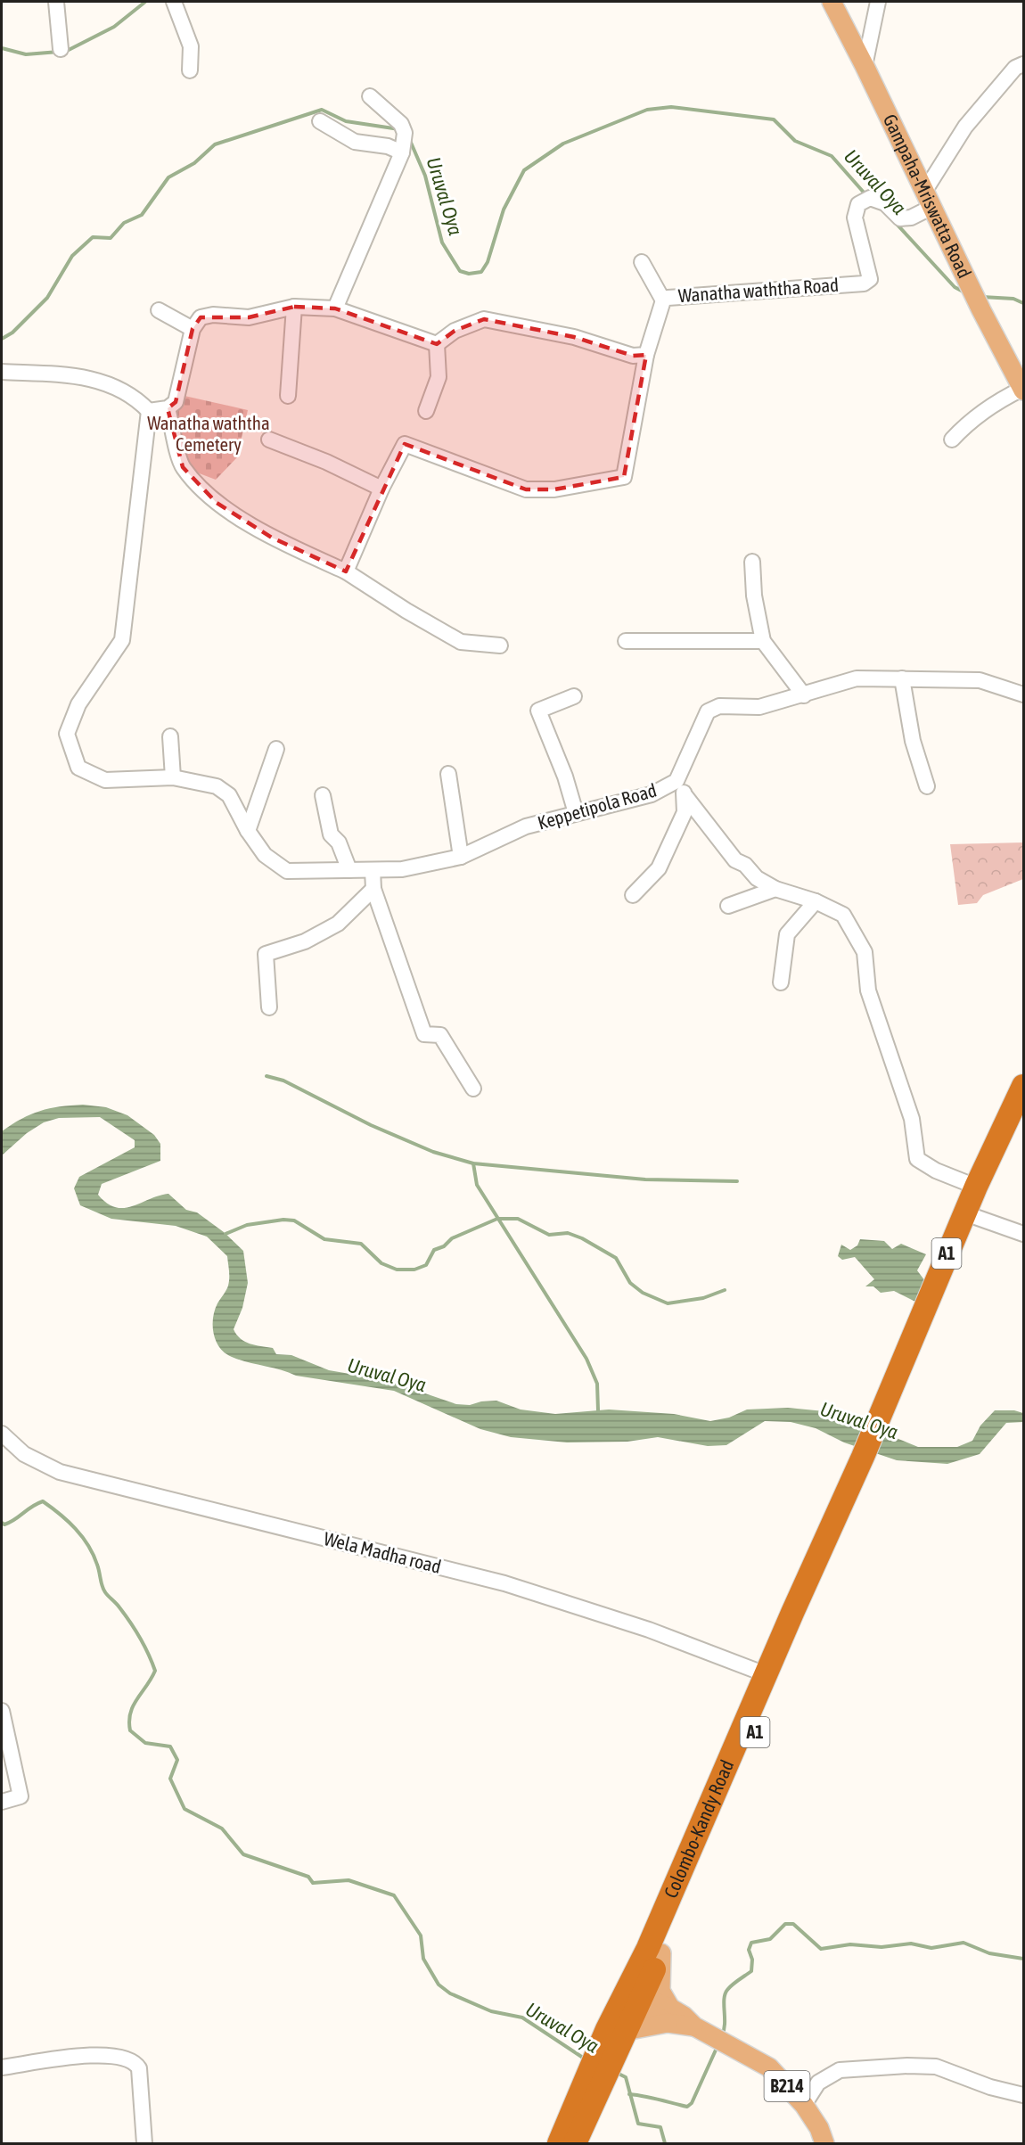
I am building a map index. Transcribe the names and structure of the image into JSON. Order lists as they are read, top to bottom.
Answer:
{
  "streets": {
    "highway": ["A1", "Colombo-Kandy Road"],
    "main road": ["Gampaha-Mriswatta Road", "B214"],
    "street": ["Wanatha waththa Road", "Keppetipola Road", "Wela Madha road"]
  },
  "crossings": [
    ["Gampaha-Mriswatta Road", "Wanatha waththa Road"],
    ["A1", "Colombo-Kandy Road"],
    ["Wela Madha road", "Colombo-Kandy Road"],
    ["Colombo-Kandy Road", "B214"]
  ],
  "water": ["Uruval Oya"],
  "parks": ["Wanatha waththa Cemetery"]
}
